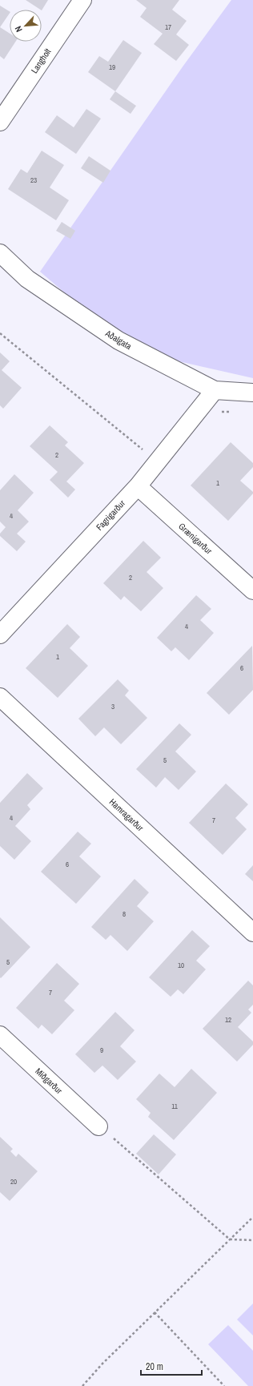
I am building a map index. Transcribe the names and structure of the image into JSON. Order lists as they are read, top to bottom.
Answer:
{
  "streets": {
    "street": [
      "Langholt",
      "Aðalgata",
      "Fagrigarður",
      "Grænigarður",
      "Hamragarður",
      "Miðgarður"
    ]
  },
  "crossings": [
    ["Aðalgata", "Fagrigarður"],
    ["Fagrigarður", "Grænigarður"]
  ],
  "house_numbers": [
    "17",
    "19",
    "23",
    "2",
    "1",
    "4",
    "2",
    "4",
    "1",
    "6",
    "3",
    "5",
    "4",
    "7",
    "6",
    "8",
    "5",
    "10",
    "7",
    "12",
    "9",
    "11",
    "20"
  ],
  "scale_bar": "20 m",
  "north": "bottom left"
}
